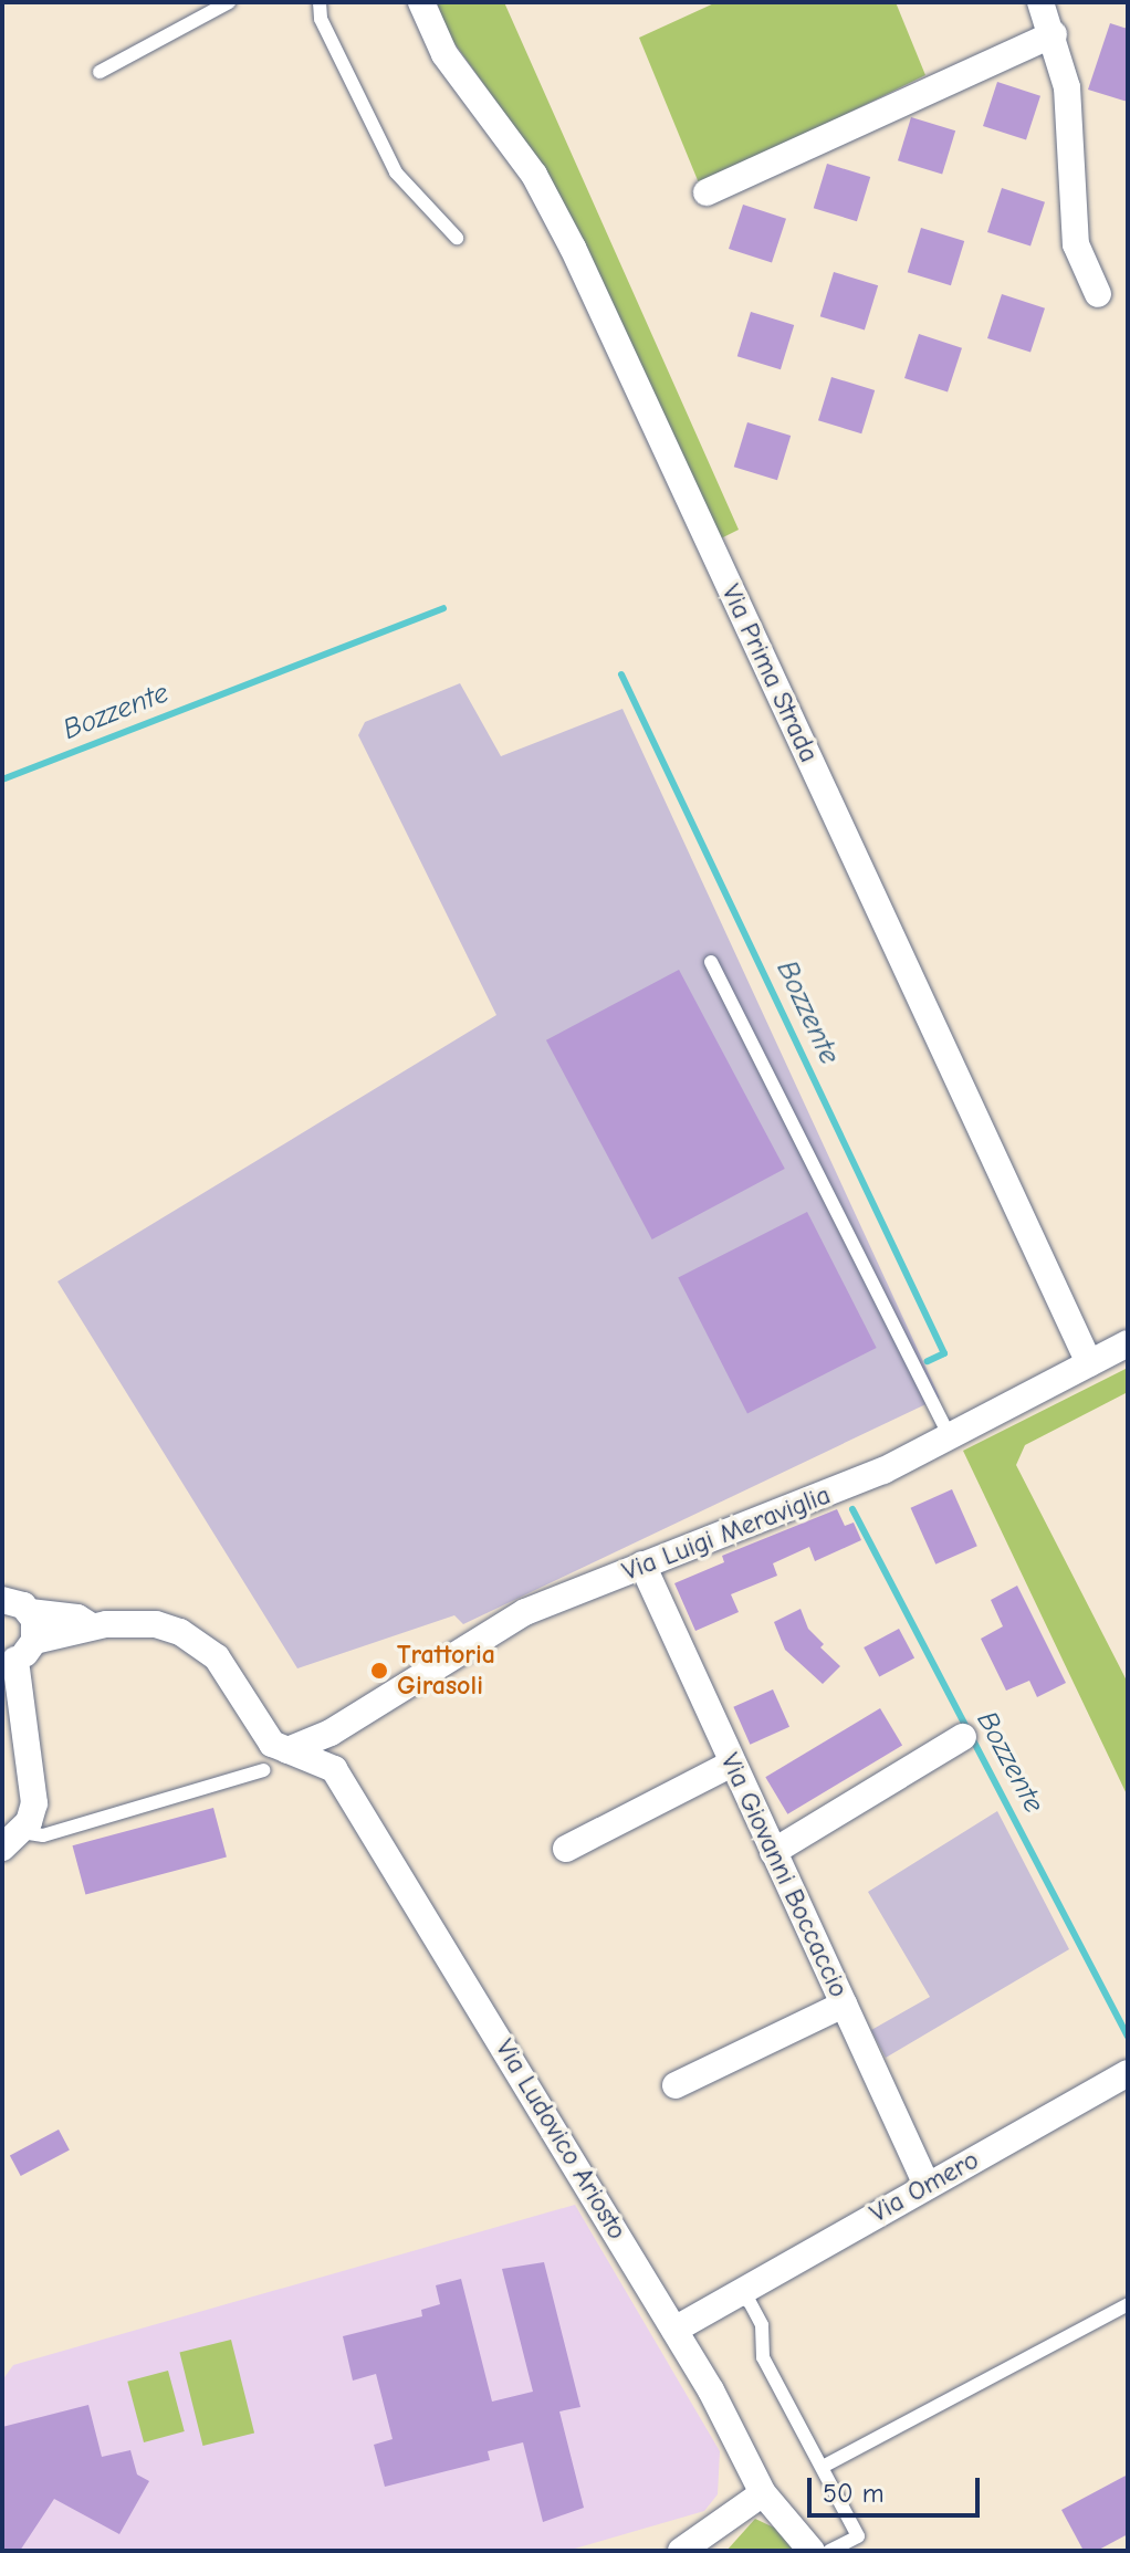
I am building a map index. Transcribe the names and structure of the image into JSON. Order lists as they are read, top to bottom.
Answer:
{
  "streets": {
    "street": [
      "Via Prima Strada",
      "Via Luigi Meraviglia",
      "Via Giovanni Boccaccio",
      "Via Ludovico Ariosto",
      "Via Omero"
    ]
  },
  "crossings": [
    ["Via Prima Strada", "Via Luigi Meraviglia"],
    ["Via Luigi Meraviglia", "Via Giovanni Boccaccio"],
    ["Via Giovanni Boccaccio", "Via Omero"],
    ["Via Ludovico Ariosto", "Via Omero"]
  ],
  "water": ["Bozzente"],
  "places": ["Trattoria Girasoli"],
  "scale_bar": "50 m"
}
